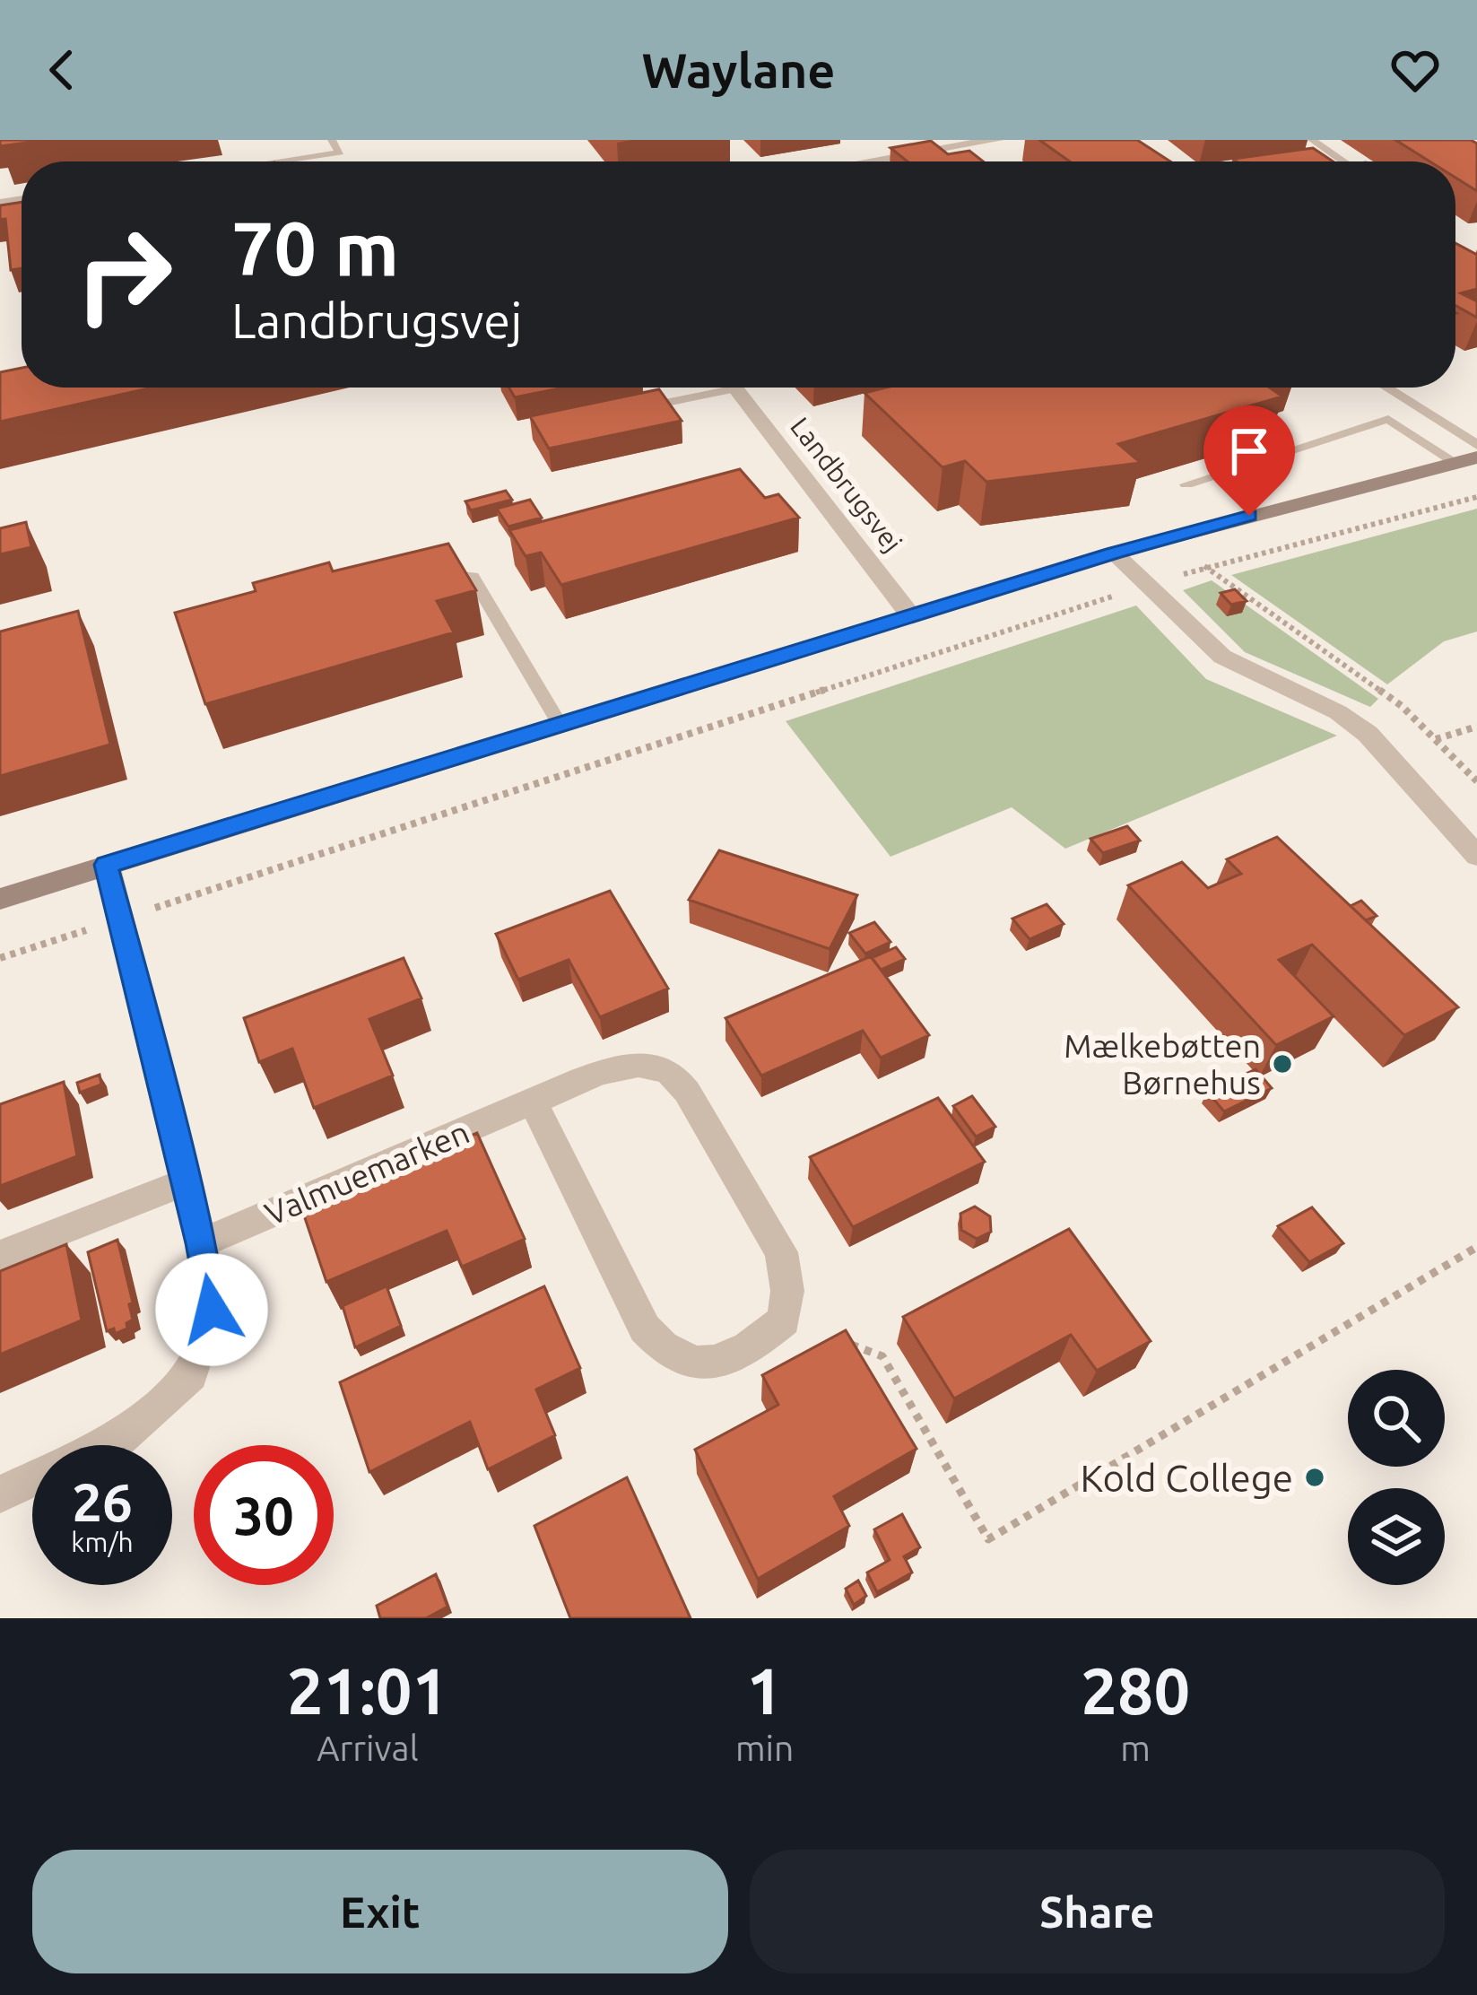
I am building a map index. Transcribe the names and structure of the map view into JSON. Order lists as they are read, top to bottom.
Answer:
{
  "streets": {
    "street": ["Landbrugsvej", "Valmuemarken"]
  },
  "places": ["Mælkebøtten Børnehus", "Kold College"],
  "page": {
    "header": "Waylane",
    "turn": ["70 m", "Landbrugsvej"],
    "speed": "26 km/h",
    "limit": "30",
    "eta": [
      "21:01",
      "Arrival",
      "1",
      "min",
      "280",
      "m"
    ],
    "buttons": ["Exit", "Share"]
  }
}
